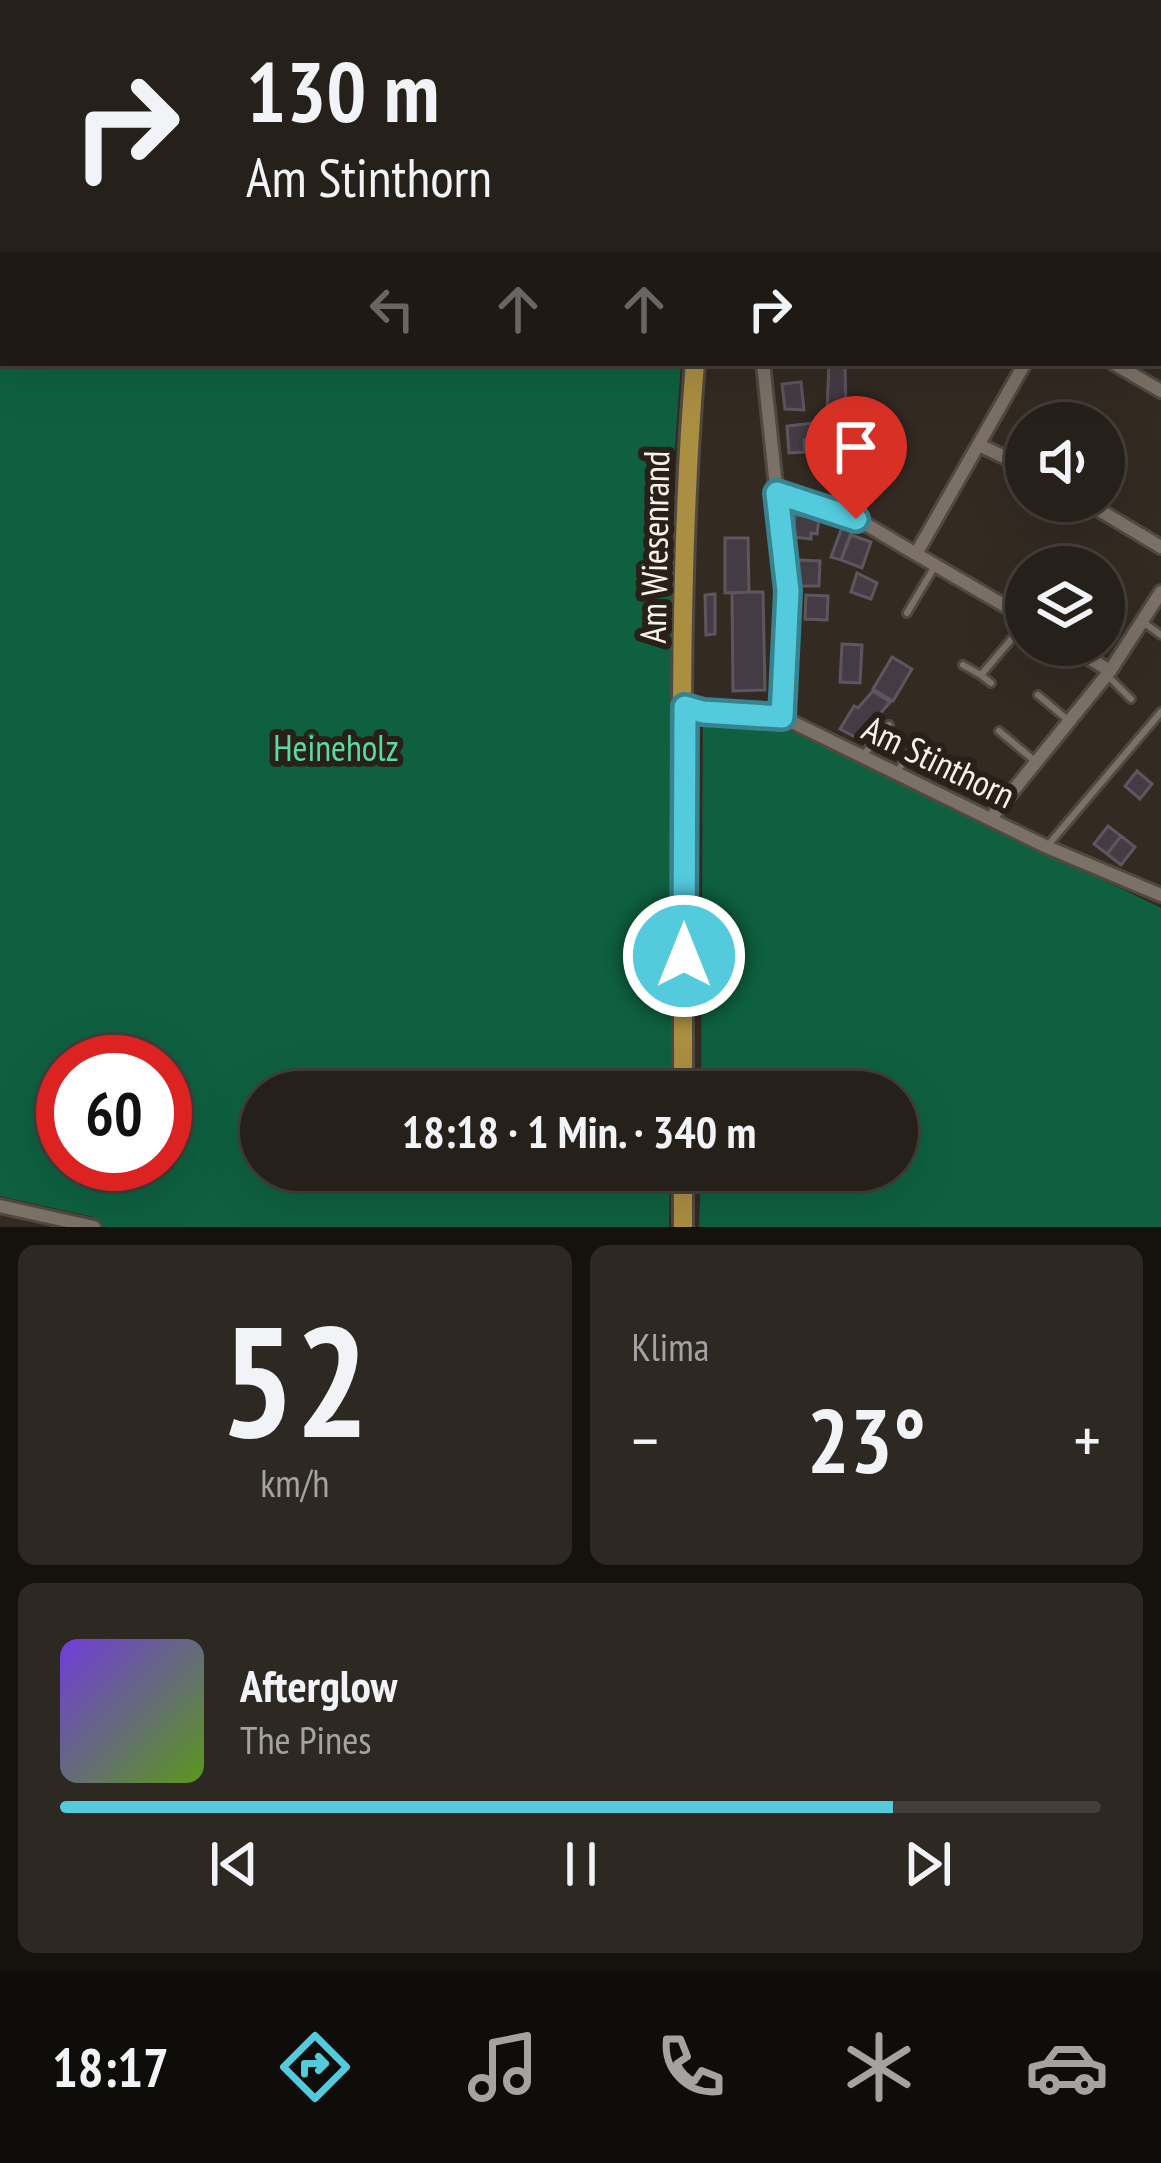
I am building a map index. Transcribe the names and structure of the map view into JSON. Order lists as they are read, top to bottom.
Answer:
{
  "streets": {
    "main road": ["Am Wiesenrand"],
    "street": ["Am Stinthorn"]
  },
  "crossings": [
    ["Am Wiesenrand", "Am Stinthorn"]
  ],
  "parks": ["Heineholz"],
  "page": {
    "turn": ["130 m", "Am Stinthorn"],
    "limit": "60",
    "trip": "18:18 · 1 Min. · 340 m",
    "tile": [
      ["52", "km/h"],
      "Klima"
    ],
    "heat": ["−", "23°", "+"],
    "song": ["Afterglow", "The Pines"],
    "tabs": "18:17"
  }
}
